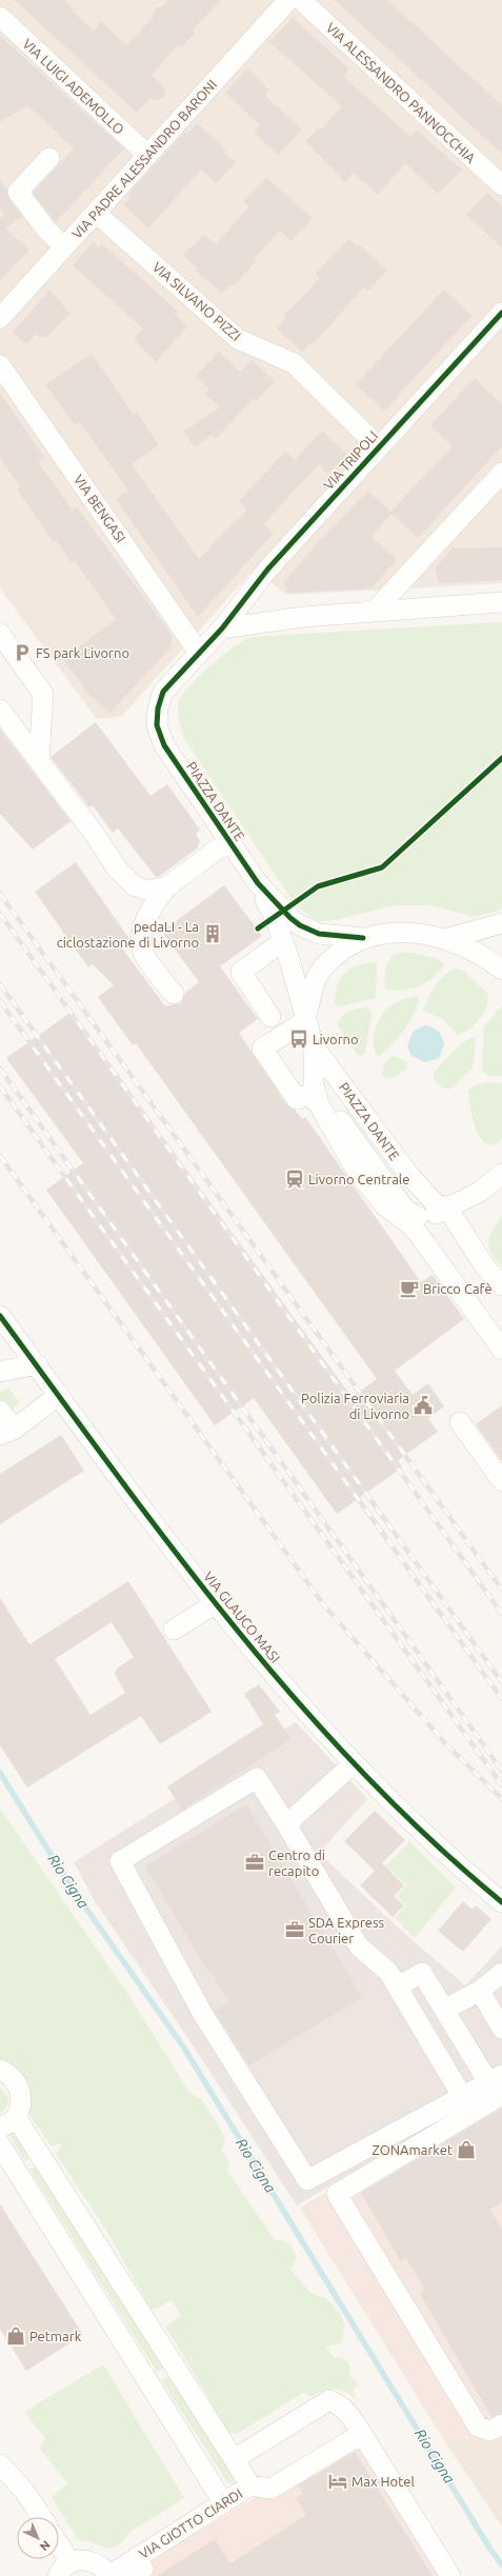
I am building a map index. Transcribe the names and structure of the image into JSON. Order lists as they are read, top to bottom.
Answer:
{
  "streets": {
    "street": [
      "VIA LUIGI ADEMOLLO",
      "VIA ALESSANDRO PANNOCCHIA",
      "VIA PADRE ALESSANDRO BARONI",
      "VIA SILVANO PIZZI",
      "VIA TRIPOLI",
      "VIA BENGASI",
      "PIAZZA DANTE",
      "VIA GLAUCO MASI",
      "VIA GIOTTO CIARDI"
    ]
  },
  "crossings": [
    ["VIA LUIGI ADEMOLLO", "VIA PADRE ALESSANDRO BARONI"],
    ["VIA PADRE ALESSANDRO BARONI", "VIA SILVANO PIZZI"],
    ["VIA SILVANO PIZZI", "VIA TRIPOLI"],
    ["VIA TRIPOLI", "PIAZZA DANTE"],
    ["VIA BENGASI", "PIAZZA DANTE"]
  ],
  "water": ["Rio Cigna"],
  "places": {
    "parking": ["FS park Livorno"],
    "building": ["pedaLI - La ciclostazione di Livorno"],
    "bus stop": ["Livorno"],
    "station": ["Livorno Centrale"],
    "cafe": ["Bricco Cafè"],
    "public building": ["Polizia Ferroviaria di Livorno"],
    "office": ["Centro di recapito", "SDA Express Courier"],
    "shop": ["ZONAmarket", "Petmark"],
    "hotel": ["Max Hotel"]
  },
  "north": "bottom right"
}
